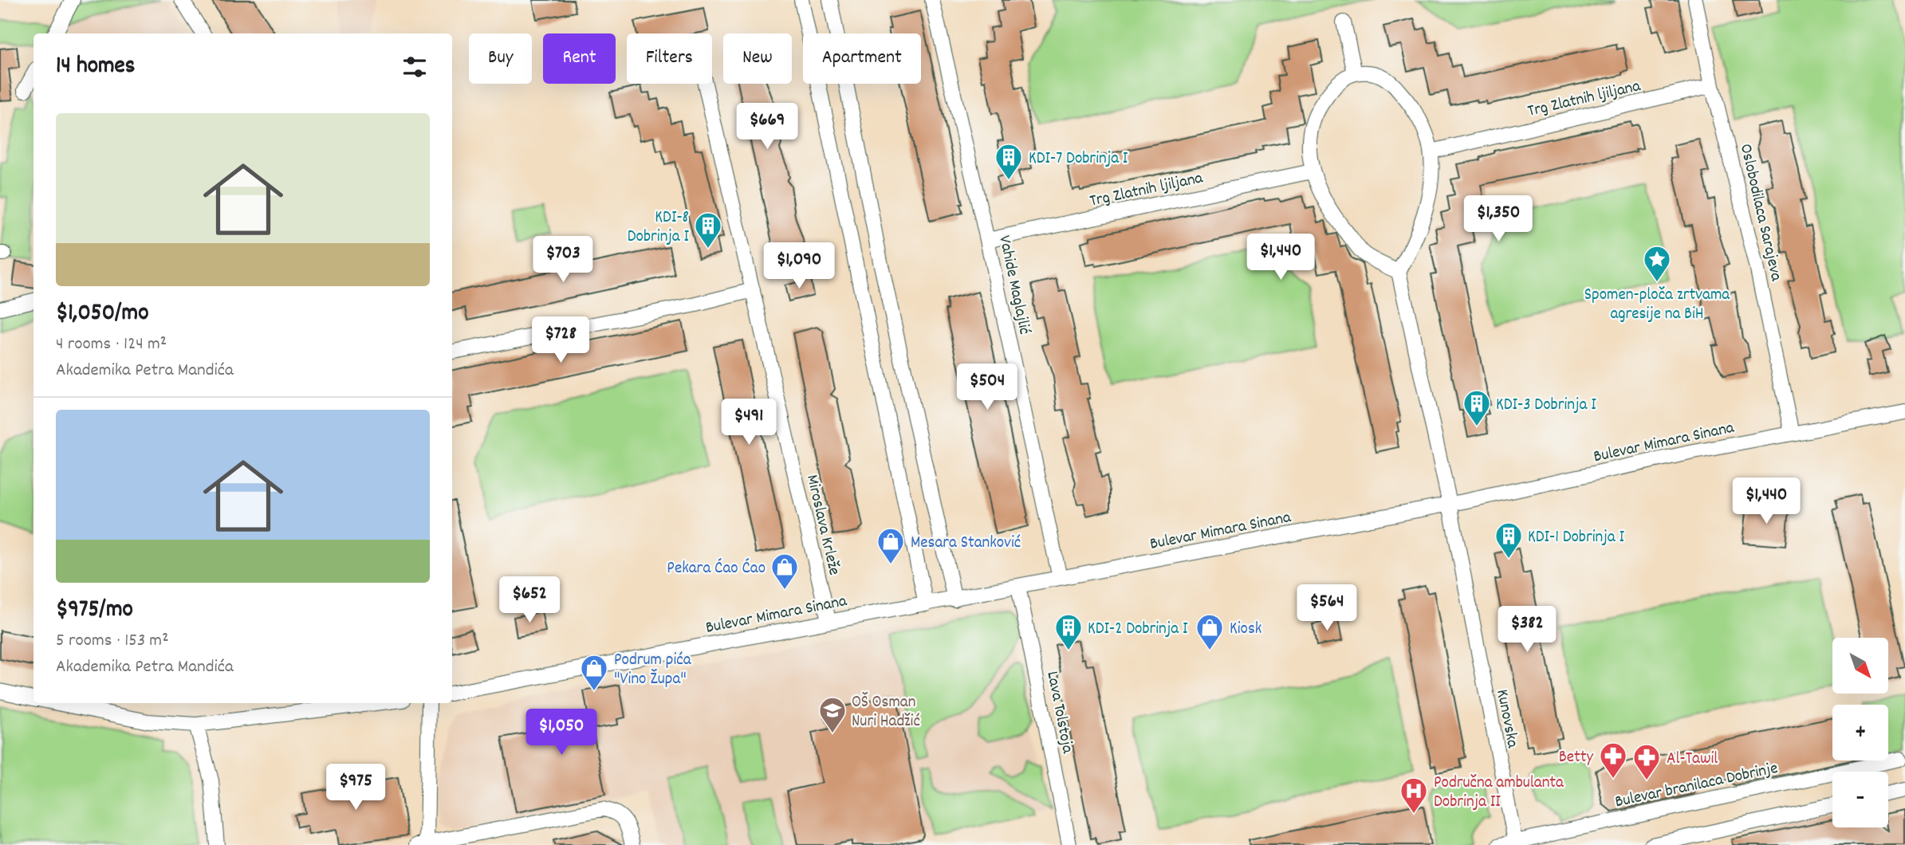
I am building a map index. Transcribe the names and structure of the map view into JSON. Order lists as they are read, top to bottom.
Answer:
{
  "streets": {
    "street": [
      "Trg Zlatnih ljiljana",
      "Oslobodilaca Sarajeva",
      "Vahide Maglajlić",
      "Bulevar Mimara Sinana",
      "Miroslava Krleže",
      "Lava Tolstoja",
      "Kunovska",
      "Bulevar branilaca Dobrinje"
    ]
  },
  "crossings": [
    ["Trg Zlatnih ljiljana", "Oslobodilaca Sarajeva"],
    ["Trg Zlatnih ljiljana", "Vahide Maglajlić"],
    ["Oslobodilaca Sarajeva", "Bulevar Mimara Sinana"],
    ["Vahide Maglajlić", "Bulevar Mimara Sinana"],
    ["Bulevar Mimara Sinana", "Miroslava Krleže"],
    ["Bulevar Mimara Sinana", "Lava Tolstoja"],
    ["Bulevar Mimara Sinana", "Kunovska"],
    ["Kunovska", "Bulevar branilaca Dobrinje"]
  ],
  "places": {
    "building": [
      "KDI-7 Dobrinja I",
      "KDI-8 Dobrinja I",
      "KDI-3 Dobrinja I",
      "KDI-1 Dobrinja I",
      "KDI-2 Dobrinja I"
    ],
    "place": ["Spomen-ploča zrtvama agresije na BiH"],
    "shop": [
      "Mesara Stanković",
      "Pekara Ćao Ćao",
      "Kiosk",
      "Podrum pića \"Vino Župa\""
    ],
    "school or university": ["OŠ Osman Nuri Hadžić"],
    "pharmacy": ["Betty", "Al-Tawil"],
    "hospital": ["Područna ambulanta Dobrinja II"]
  },
  "north": "bottom right",
  "page": {
    "chip": [
      "Buy",
      "Rent",
      "Filters",
      "New",
      "Apartment"
    ],
    "heading": "14 homes",
    "list": [
      {
        "name": "$1,050/mo",
        "note": "4 rooms · 124 m² · Akademika Petra Mandića"
      },
      {
        "name": "$975/mo",
        "note": "5 rooms · 153 m² · Akademika Petra Mandića"
      }
    ],
    "price": [
      "$669",
      "$1,350",
      "$1,440",
      "$703",
      "$1,090",
      "$728",
      "$504",
      "$491",
      "$1,440",
      "$652",
      "$564",
      "$382",
      "$1,050",
      "$975"
    ],
    "map_buttons": ["+", "−"]
  }
}
